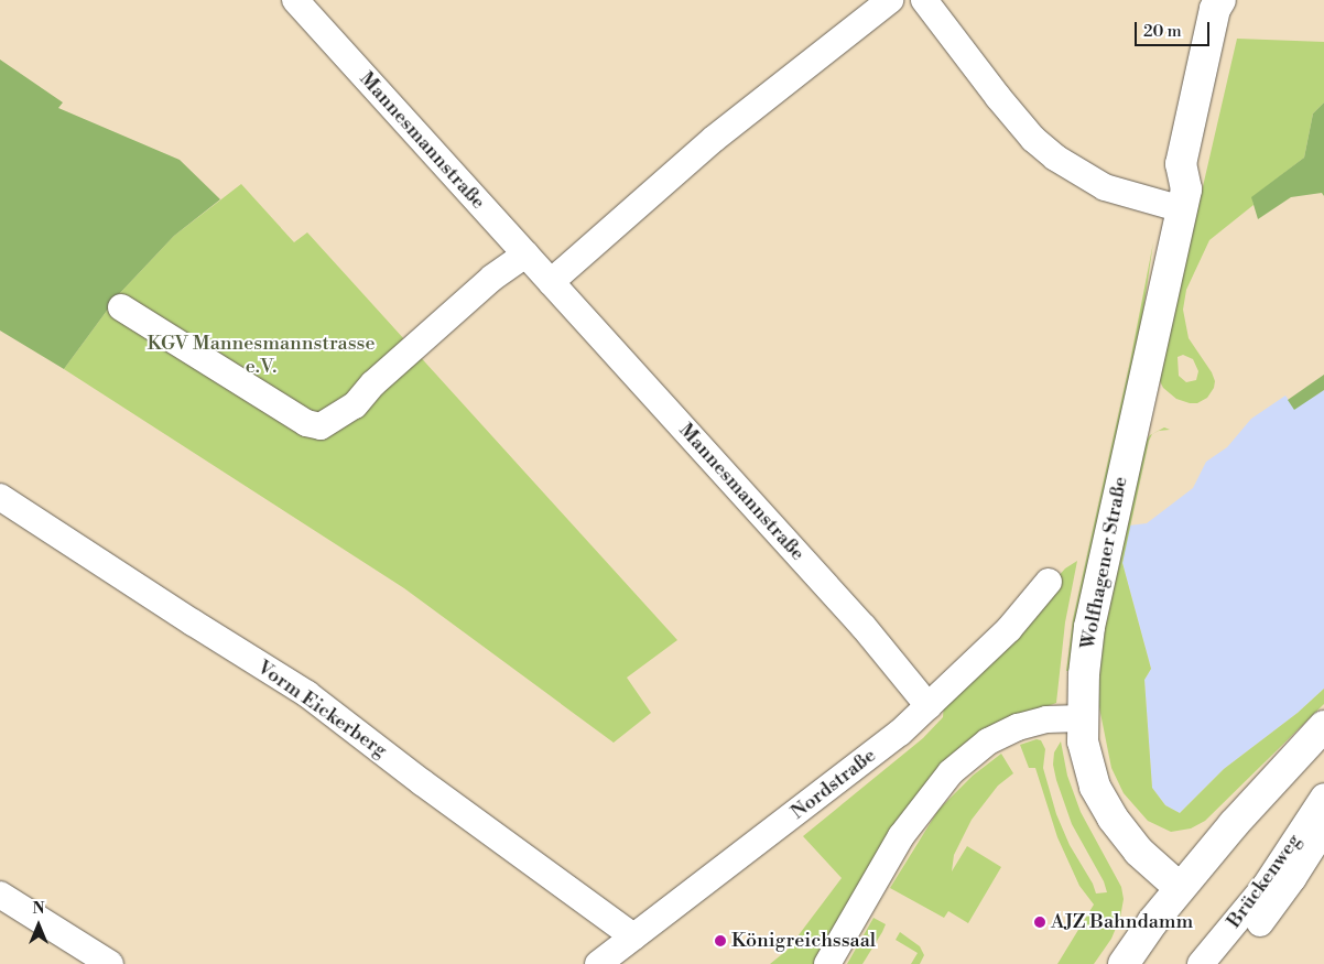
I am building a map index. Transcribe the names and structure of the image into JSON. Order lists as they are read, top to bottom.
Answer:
{
  "streets": {
    "main road": ["Wolfhagener Straße"],
    "street": [
      "Mannesmannstraße",
      "Vorm Eickerberg",
      "Nordstraße",
      "Brückenweg"
    ]
  },
  "crossings": [
    ["Mannesmannstraße", "Nordstraße"],
    ["Vorm Eickerberg", "Nordstraße"]
  ],
  "parks": ["KGV Mannesmannstrasse e.V."],
  "places": ["AJZ Bahndamm", "Königreichssaal"],
  "scale_bar": "20 m",
  "north": "top"
}
